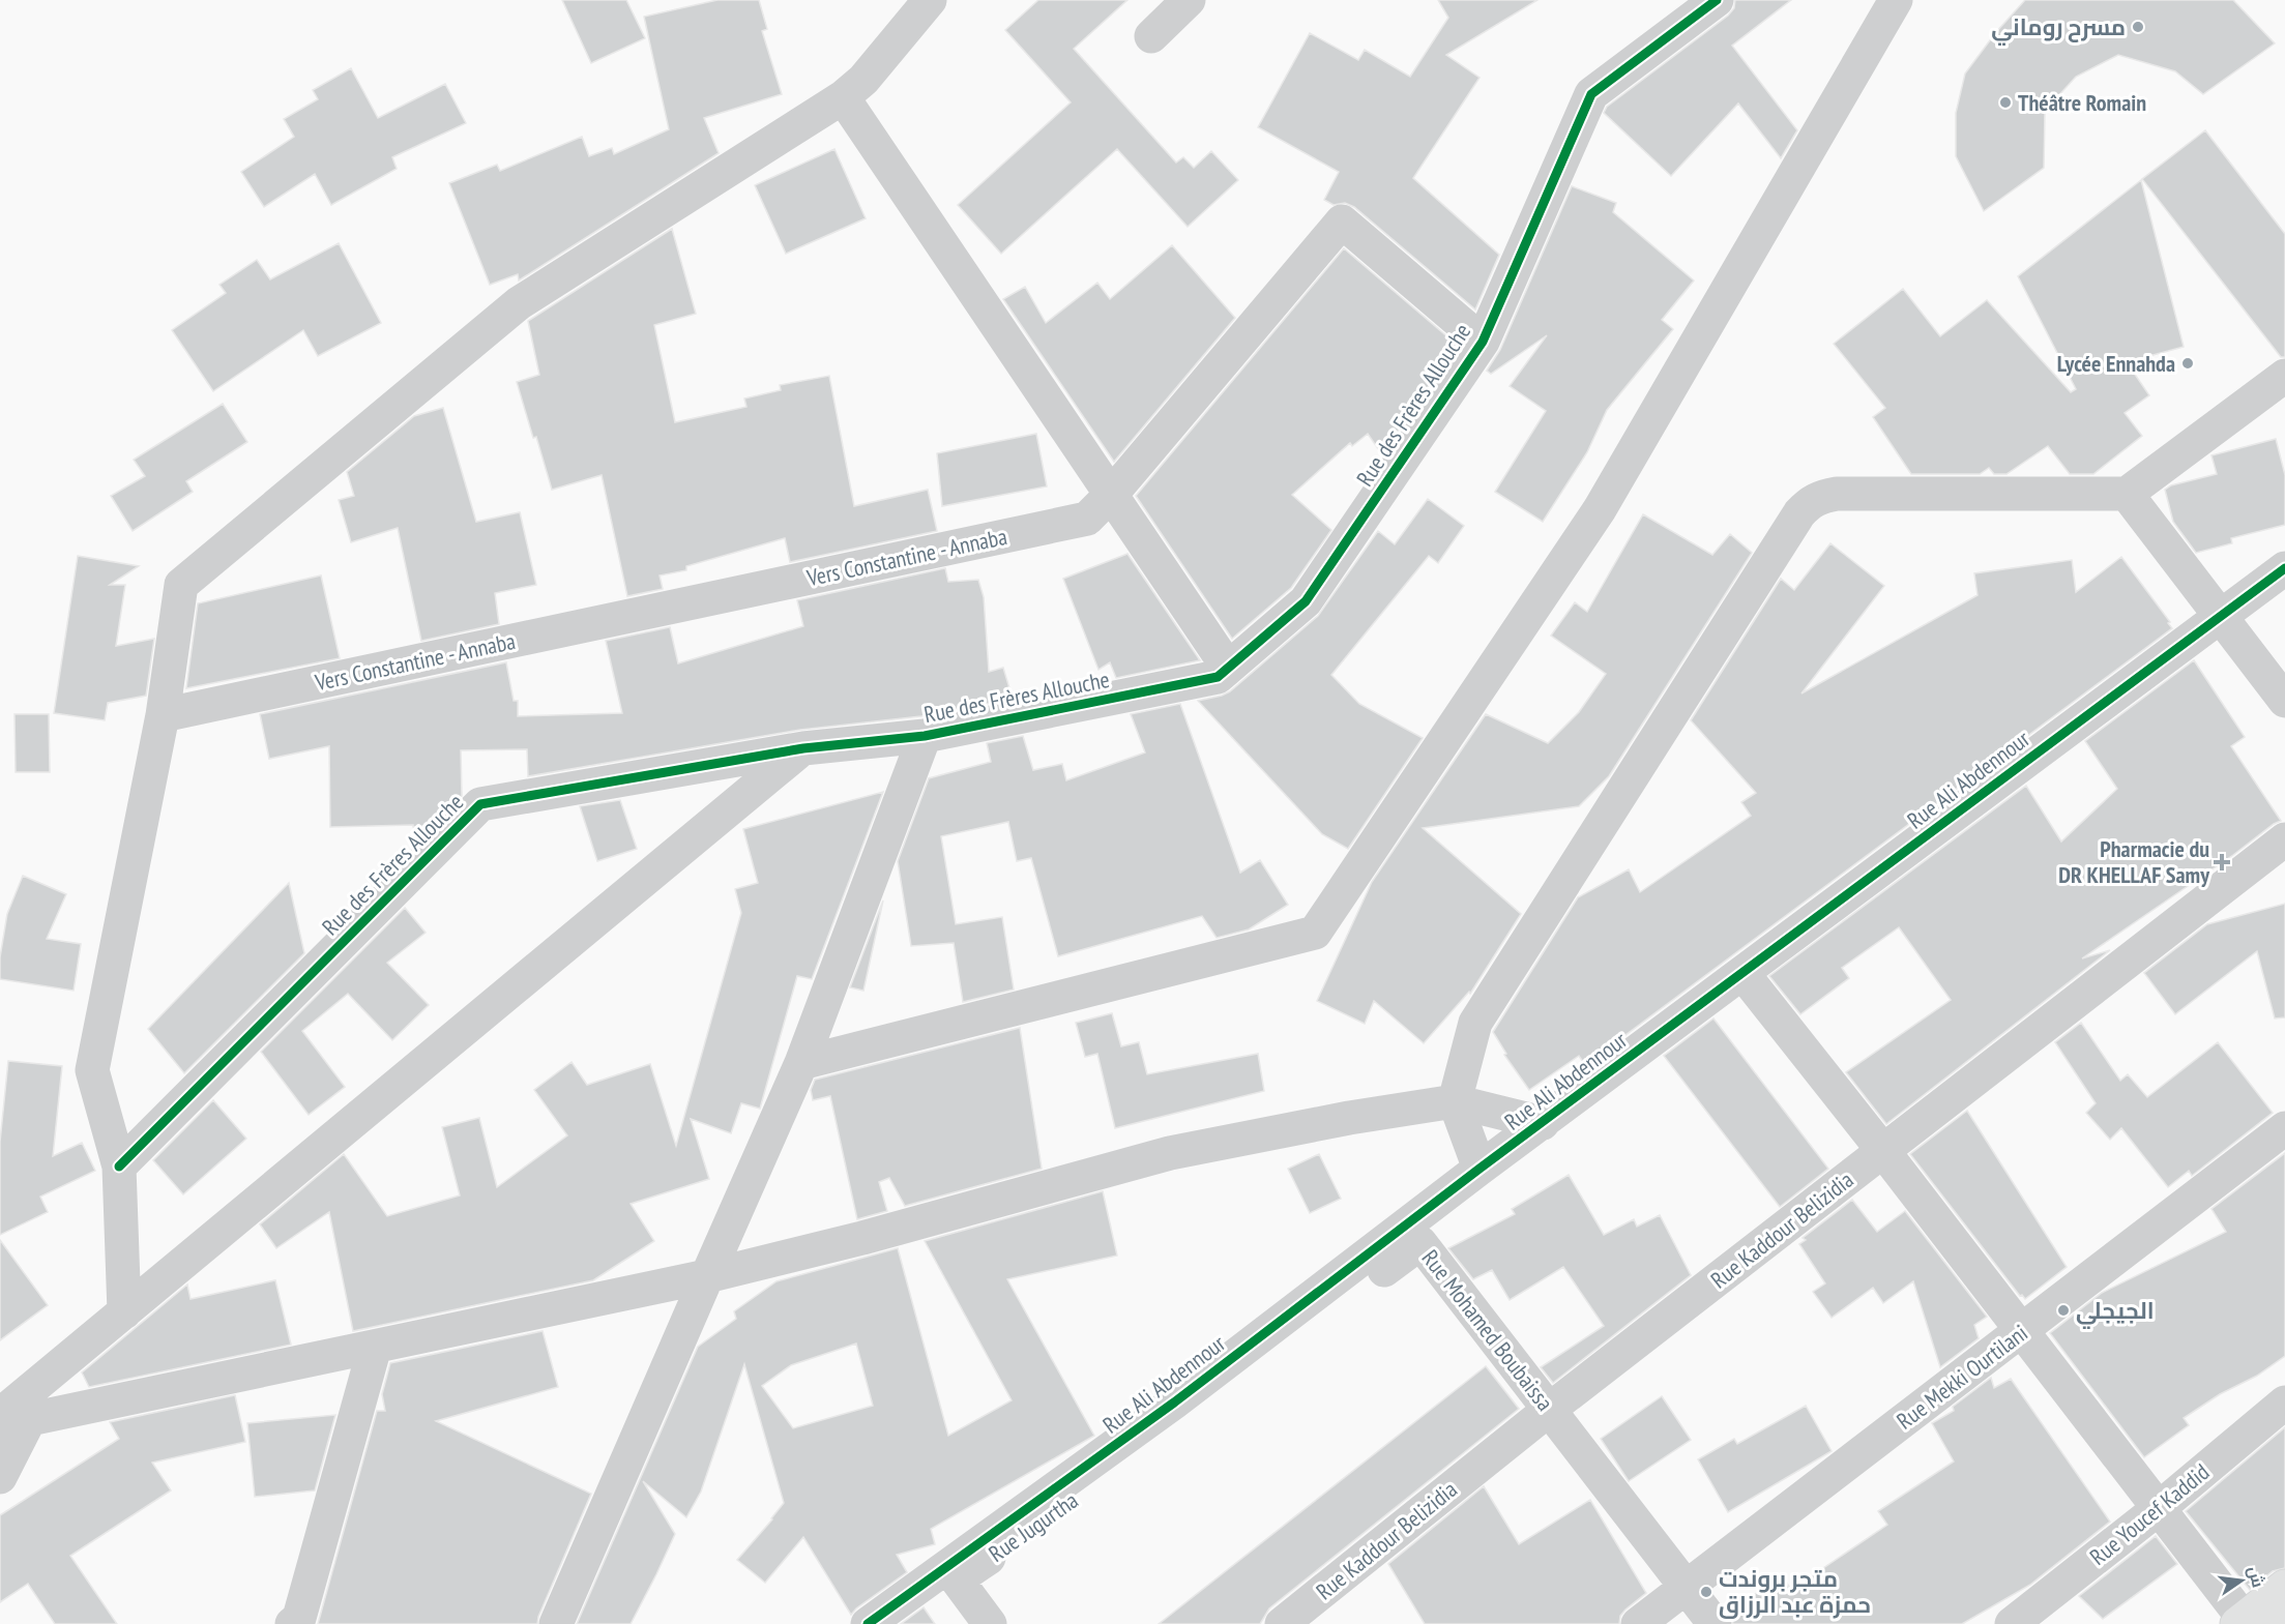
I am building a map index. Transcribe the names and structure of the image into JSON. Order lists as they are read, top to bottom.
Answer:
{
  "streets": {
    "street": [
      "Rue des Frères Allouche",
      "Vers Constantine - Annaba",
      "Rue Ali Abdennour",
      "Rue Kaddour Belizidia",
      "Rue Mohamed Boubaissa",
      "Rue Mekki Ourtilani",
      "Rue Youcef Kaddid",
      "Rue Jugurtha"
    ]
  },
  "crossings": [
    ["Rue des Frères Allouche", "Vers Constantine - Annaba"],
    ["Rue Ali Abdennour", "Rue Mohamed Boubaissa"],
    ["Rue Ali Abdennour", "Rue Jugurtha"],
    ["Rue Kaddour Belizidia", "Rue Mohamed Boubaissa"],
    ["Rue Mohamed Boubaissa", "Rue Mekki Ourtilani"]
  ],
  "places": {
    "other": [
      "مسرح روماني",
      "Théâtre Romain",
      "Lycée Ennahda",
      "الجيجلي",
      "متجر بروندت حمزة عبد الرزاق"
    ],
    "health": ["Pharmacie du DR KHELLAF Samy"]
  },
  "north": "right"
}
